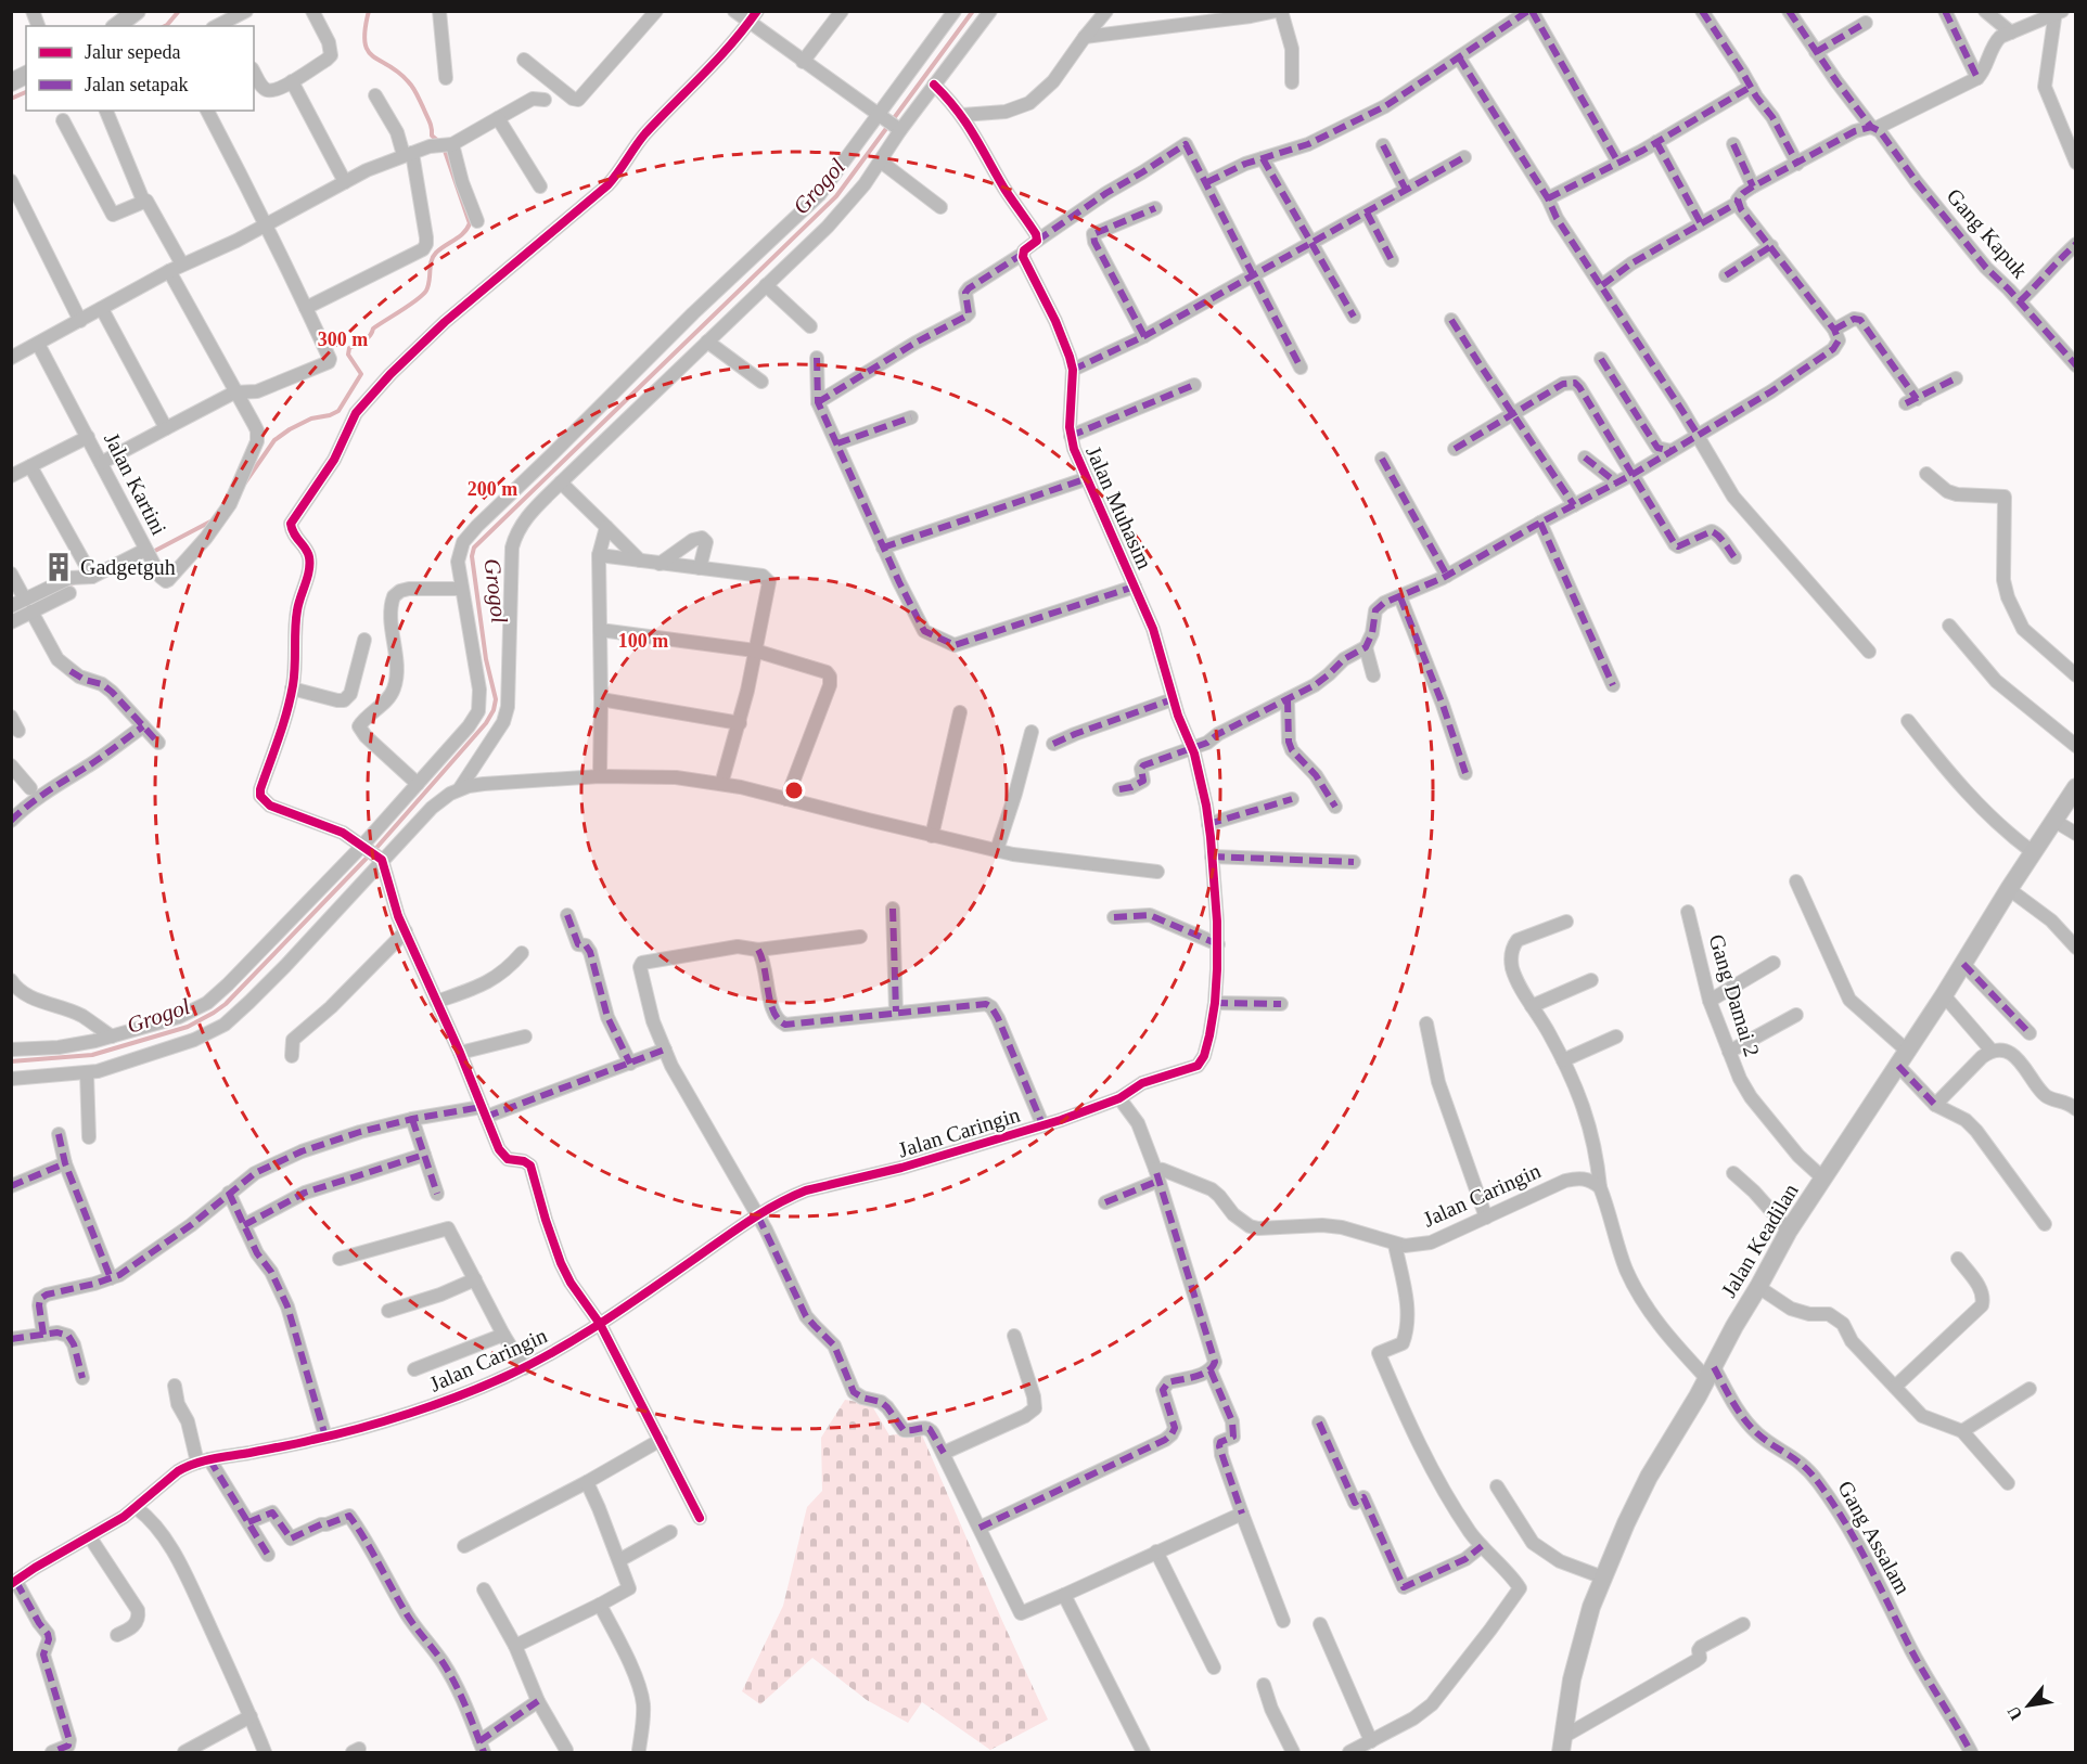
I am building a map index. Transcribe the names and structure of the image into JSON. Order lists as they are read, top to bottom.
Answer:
{
  "streets": {
    "main road": ["Jalan Keadilan"],
    "street": [
      "Gang Kapuk",
      "Jalan Kartini",
      "Jalan Muhasim",
      "Gang Damai 2",
      "Jalan Caringin",
      "Gang Assalam"
    ]
  },
  "crossings": [
    ["Jalan Muhasim", "Jalan Caringin"],
    ["Gang Damai 2", "Jalan Keadilan"],
    ["Jalan Keadilan", "Gang Assalam"]
  ],
  "water": ["Grogol"],
  "places": {
    "building": ["Gadgetguh"]
  },
  "legend": ["Jalur sepeda", "Jalan setapak"],
  "north": "bottom left",
  "rings": ["300 m", "200 m", "100 m"]
}
